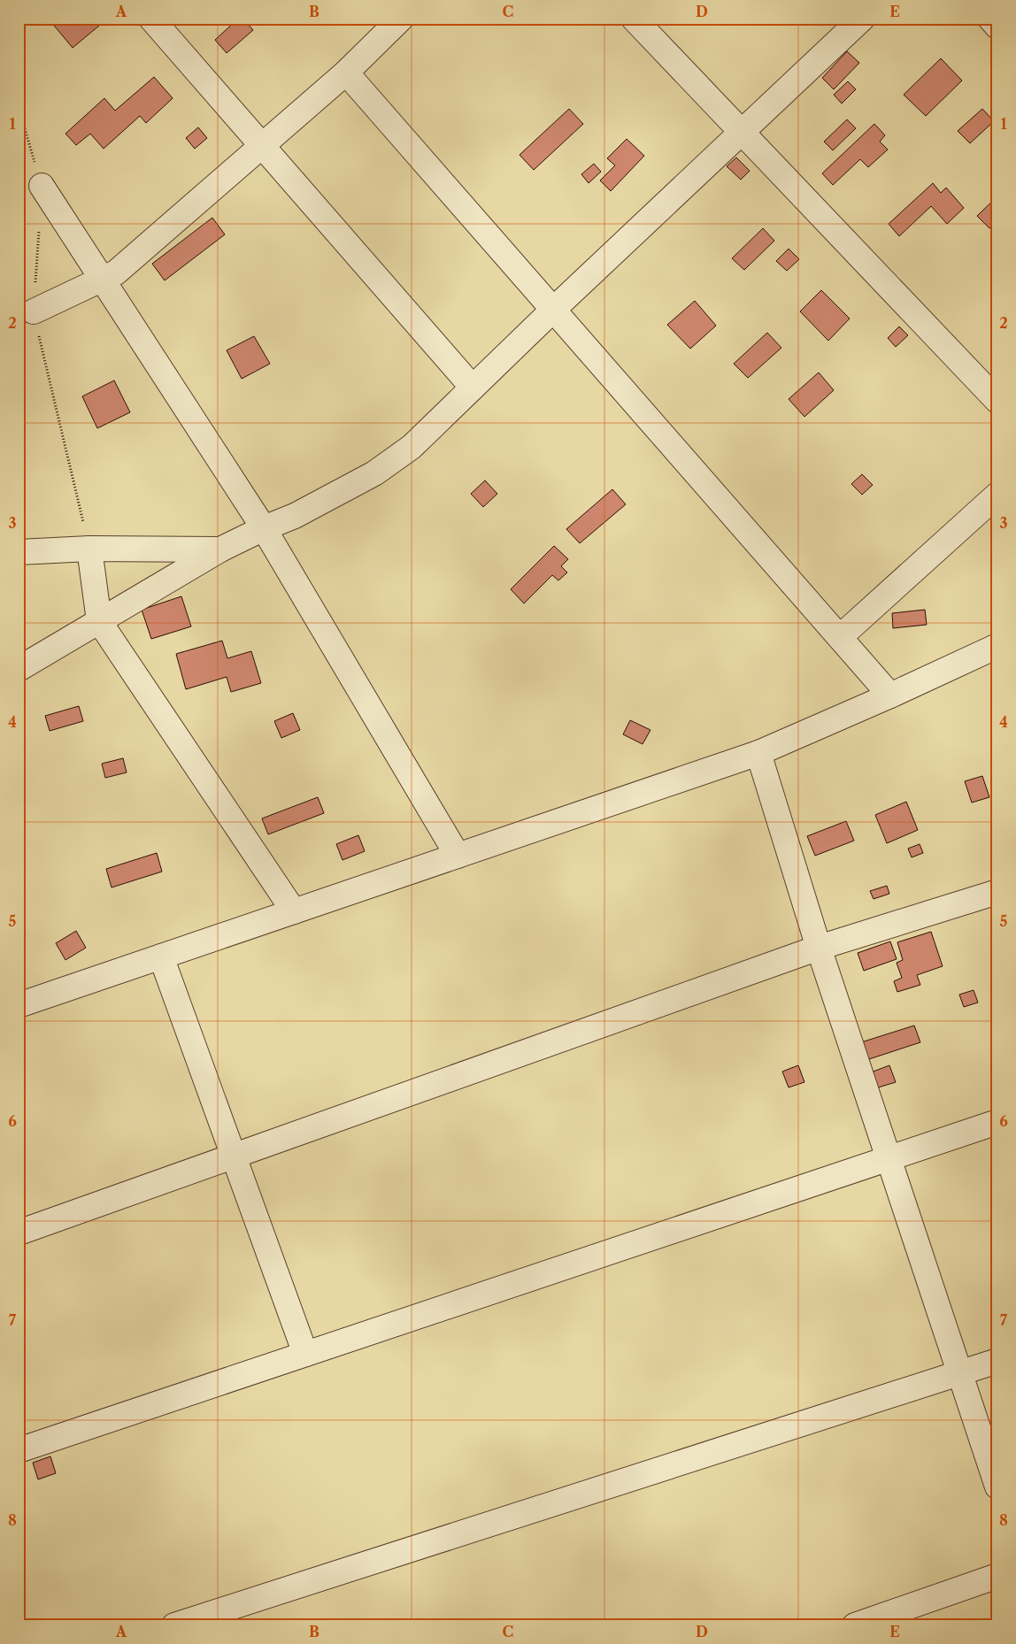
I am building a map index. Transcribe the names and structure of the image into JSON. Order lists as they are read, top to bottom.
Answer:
{
  "grid": {
    "columns": [
      "A",
      "B",
      "C",
      "D",
      "E"
    ],
    "rows": [
      "1",
      "2",
      "3",
      "4",
      "5",
      "6",
      "7",
      "8"
    ]
  }
}
